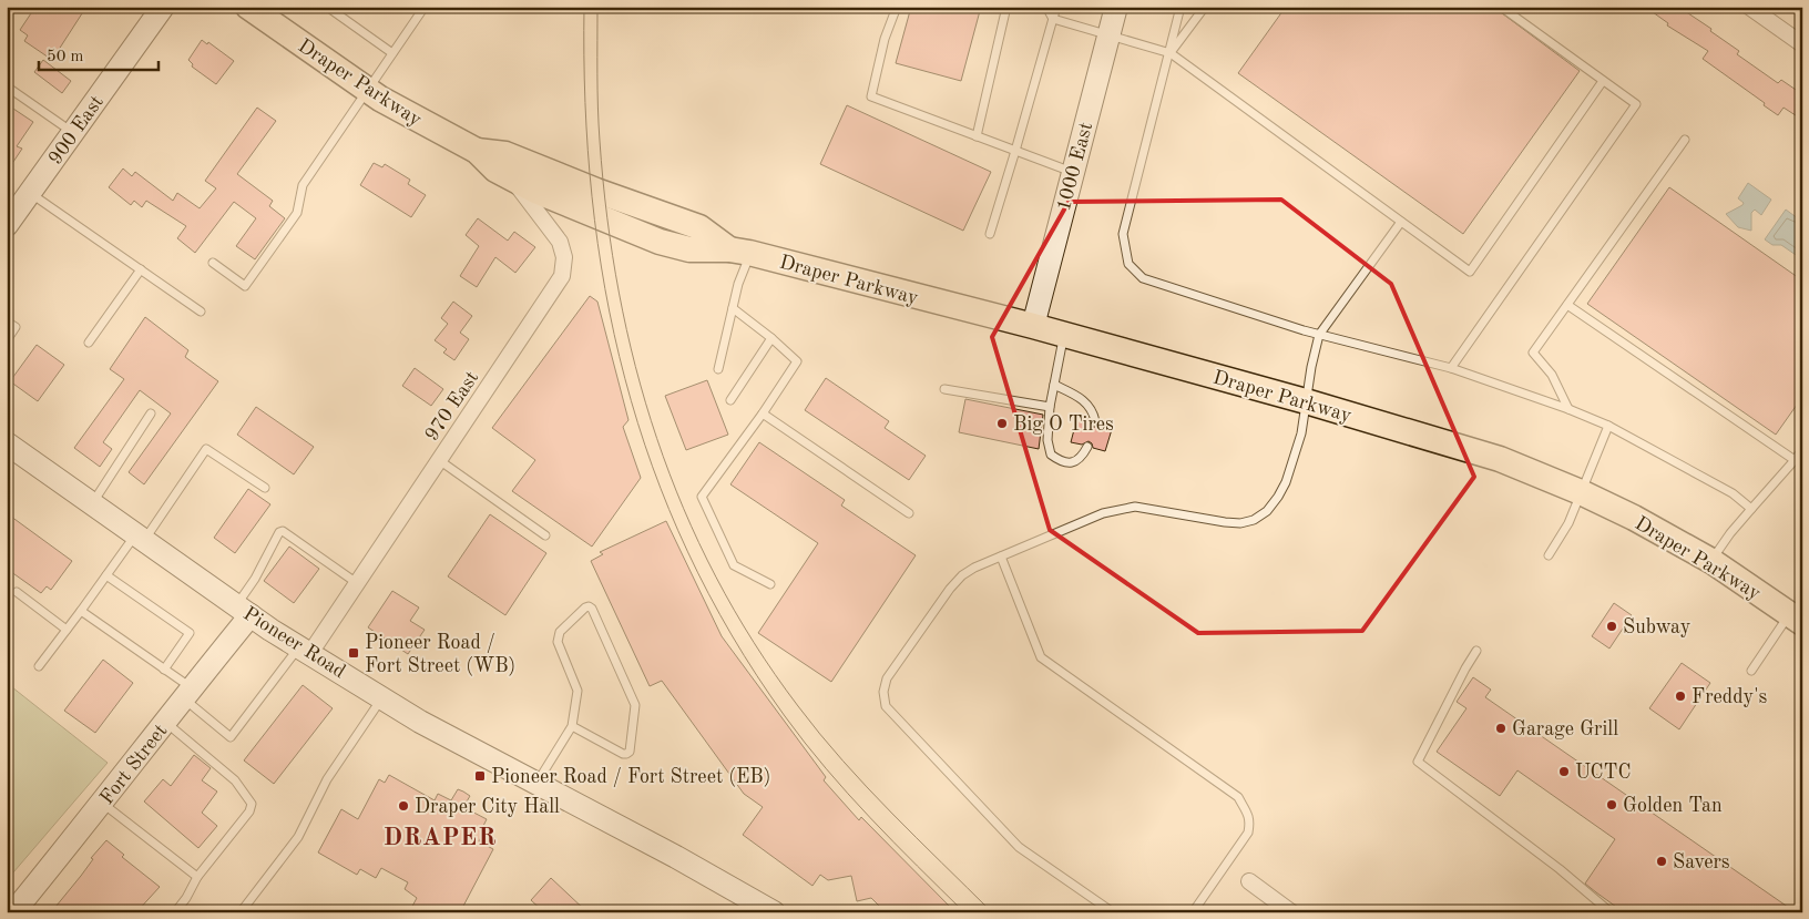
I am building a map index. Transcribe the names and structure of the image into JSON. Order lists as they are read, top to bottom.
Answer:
{
  "streets": {
    "main road": ["Draper Parkway"],
    "street": [
      "900 East",
      "1000 East",
      "970 East",
      "Pioneer Road",
      "Fort Street"
    ]
  },
  "crossings": [
    ["Draper Parkway", "1000 East"],
    ["Draper Parkway", "970 East"],
    ["970 East", "Pioneer Road"],
    ["Pioneer Road", "Fort Street"]
  ],
  "districts": ["DRAPER"],
  "places": {
    "other": [
      "Big O Tires",
      "Subway",
      "Freddy's",
      "Garage Grill",
      "UCTC",
      "Golden Tan",
      "Draper City Hall",
      "Savers"
    ],
    "transit": ["Pioneer Road / Fort Street (WB)", "Pioneer Road / Fort Street (EB)"]
  },
  "scale_bar": "50 m"
}
